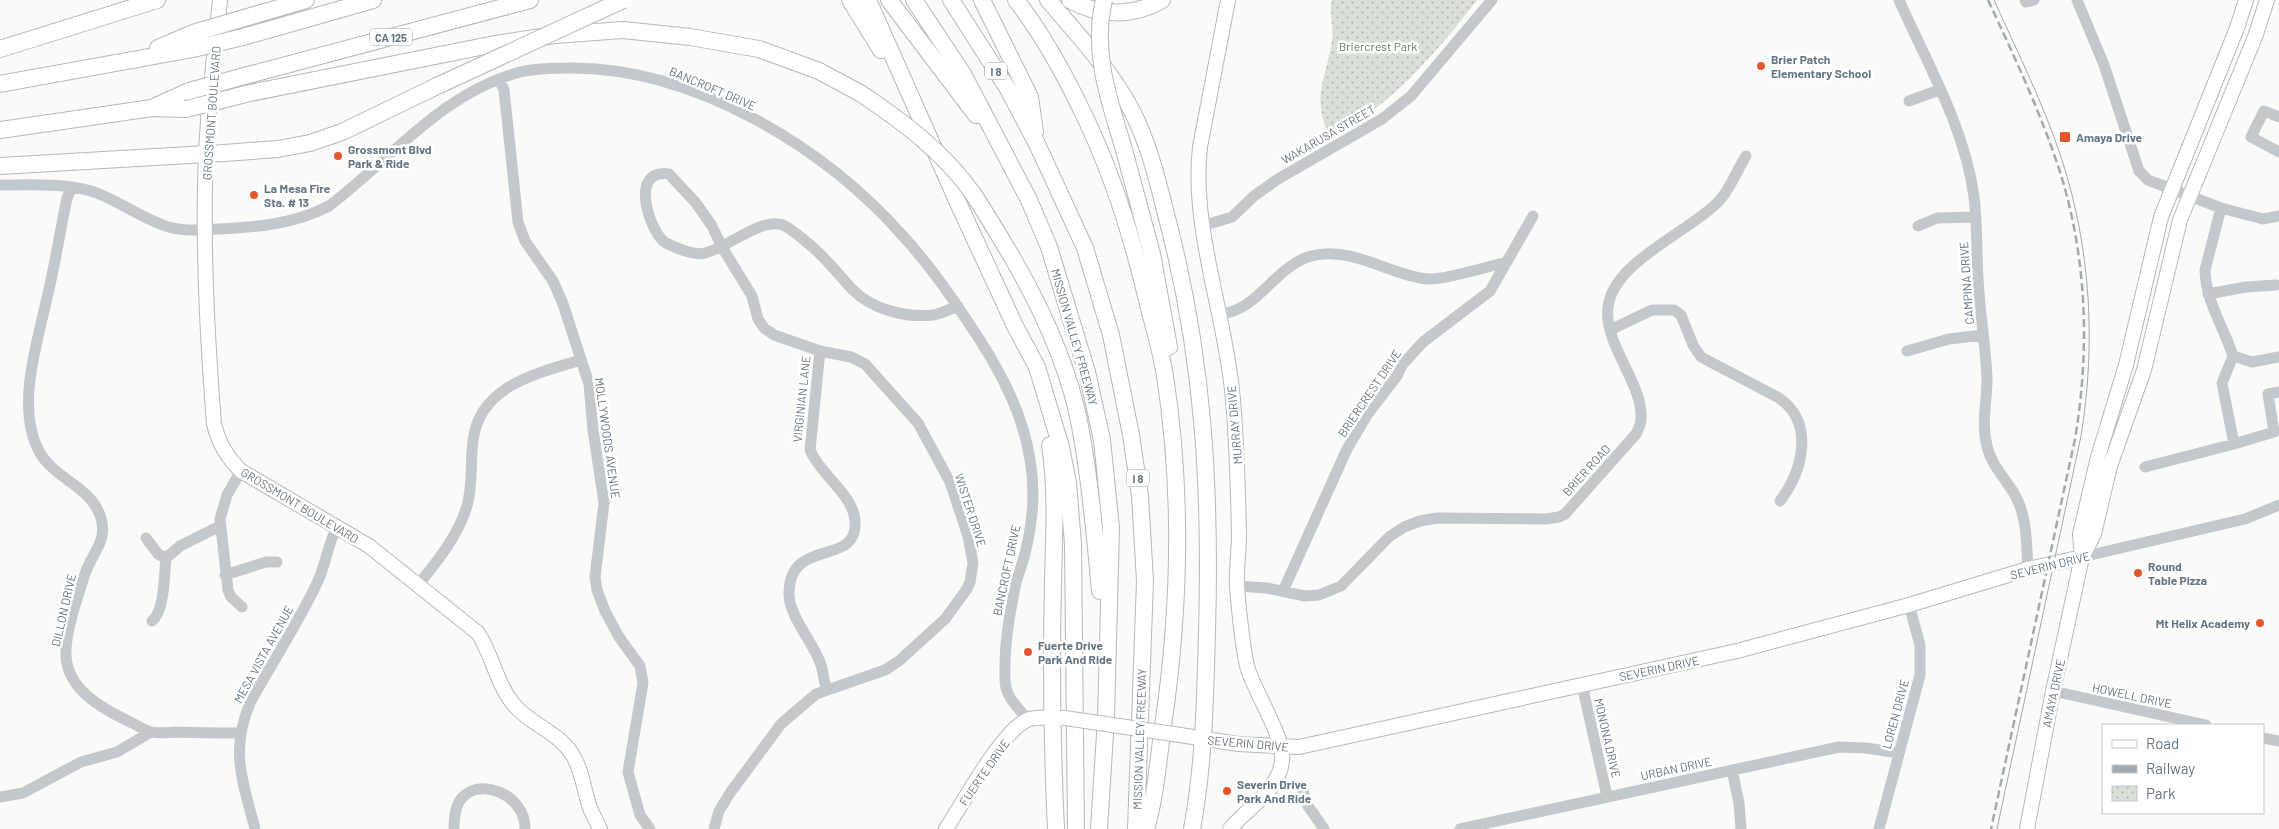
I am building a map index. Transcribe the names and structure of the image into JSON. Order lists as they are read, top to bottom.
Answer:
{
  "streets": {
    "highway": ["CA 125", "I 8", "MISSION VALLEY FREEWAY"],
    "main road": [
      "GROSSMONT BOULEVARD",
      "MURRAY DRIVE",
      "SEVERIN DRIVE",
      "AMAYA DRIVE",
      "FUERTE DRIVE"
    ],
    "street": [
      "BANCROFT DRIVE",
      "WAKARUSA STREET",
      "CAMPINA DRIVE",
      "BRIERCREST DRIVE",
      "VIRGINIAN LANE",
      "MOLLYWOODS AVENUE",
      "BRIER ROAD",
      "WISTER DRIVE",
      "DILLON DRIVE",
      "MESA VISTA AVENUE",
      "HOWELL DRIVE",
      "LOREN DRIVE",
      "MONONA DRIVE",
      "URBAN DRIVE"
    ]
  },
  "crossings": [
    ["BANCROFT DRIVE", "GROSSMONT BOULEVARD"],
    ["BANCROFT DRIVE", "MOLLYWOODS AVENUE"],
    ["BANCROFT DRIVE", "SEVERIN DRIVE"],
    ["BANCROFT DRIVE", "DILLON DRIVE"],
    ["BANCROFT DRIVE", "FUERTE DRIVE"],
    ["GROSSMONT BOULEVARD", "MESA VISTA AVENUE"],
    ["WAKARUSA STREET", "MURRAY DRIVE"],
    ["CAMPINA DRIVE", "SEVERIN DRIVE"],
    ["BRIERCREST DRIVE", "BRIER ROAD"],
    ["VIRGINIAN LANE", "WISTER DRIVE"],
    ["MURRAY DRIVE", "BRIER ROAD"],
    ["MURRAY DRIVE", "SEVERIN DRIVE"],
    ["SEVERIN DRIVE", "AMAYA DRIVE"],
    ["SEVERIN DRIVE", "LOREN DRIVE"],
    ["SEVERIN DRIVE", "MONONA DRIVE"],
    ["SEVERIN DRIVE", "FUERTE DRIVE"],
    ["DILLON DRIVE", "MESA VISTA AVENUE"],
    ["AMAYA DRIVE", "HOWELL DRIVE"],
    ["LOREN DRIVE", "URBAN DRIVE"],
    ["MONONA DRIVE", "URBAN DRIVE"]
  ],
  "parks": ["Briercrest Park"],
  "places": {
    "other": [
      "Brier Patch Elementary School",
      "Grossmont Blvd Park & Ride",
      "La Mesa Fire Sta. # 13",
      "Round Table Pizza",
      "Mt Helix Academy",
      "Fuerte Drive Park And Ride",
      "Severin Drive Park And Ride"
    ],
    "transit": ["Amaya Drive"]
  },
  "legend": ["Road", "Railway", "Park"]
}
